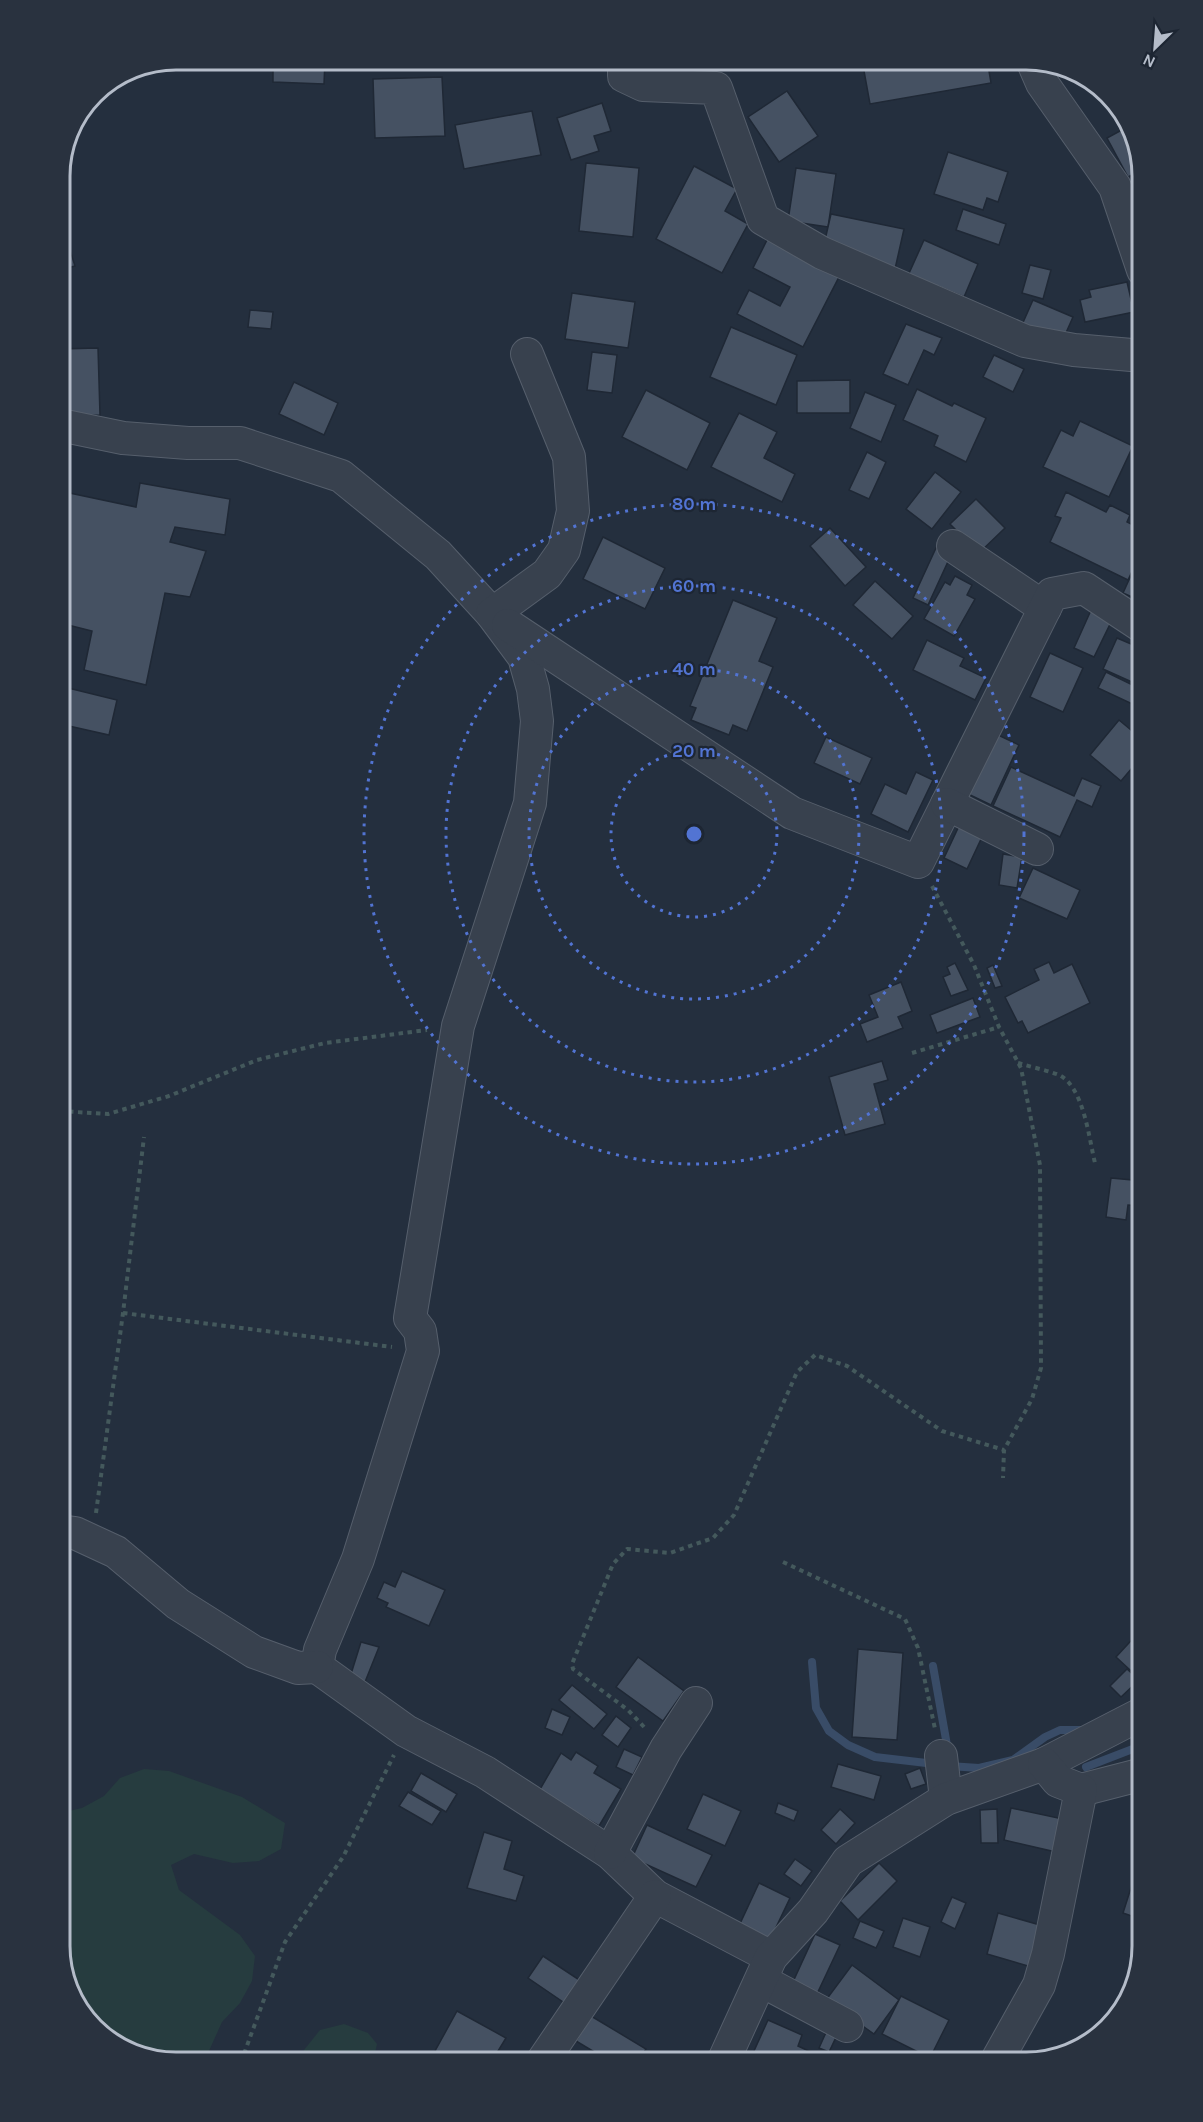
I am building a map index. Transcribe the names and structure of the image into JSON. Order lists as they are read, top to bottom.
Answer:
{
  "north": "bottom left",
  "rings": [
    "80 m",
    "60 m",
    "40 m",
    "20 m"
  ]
}
